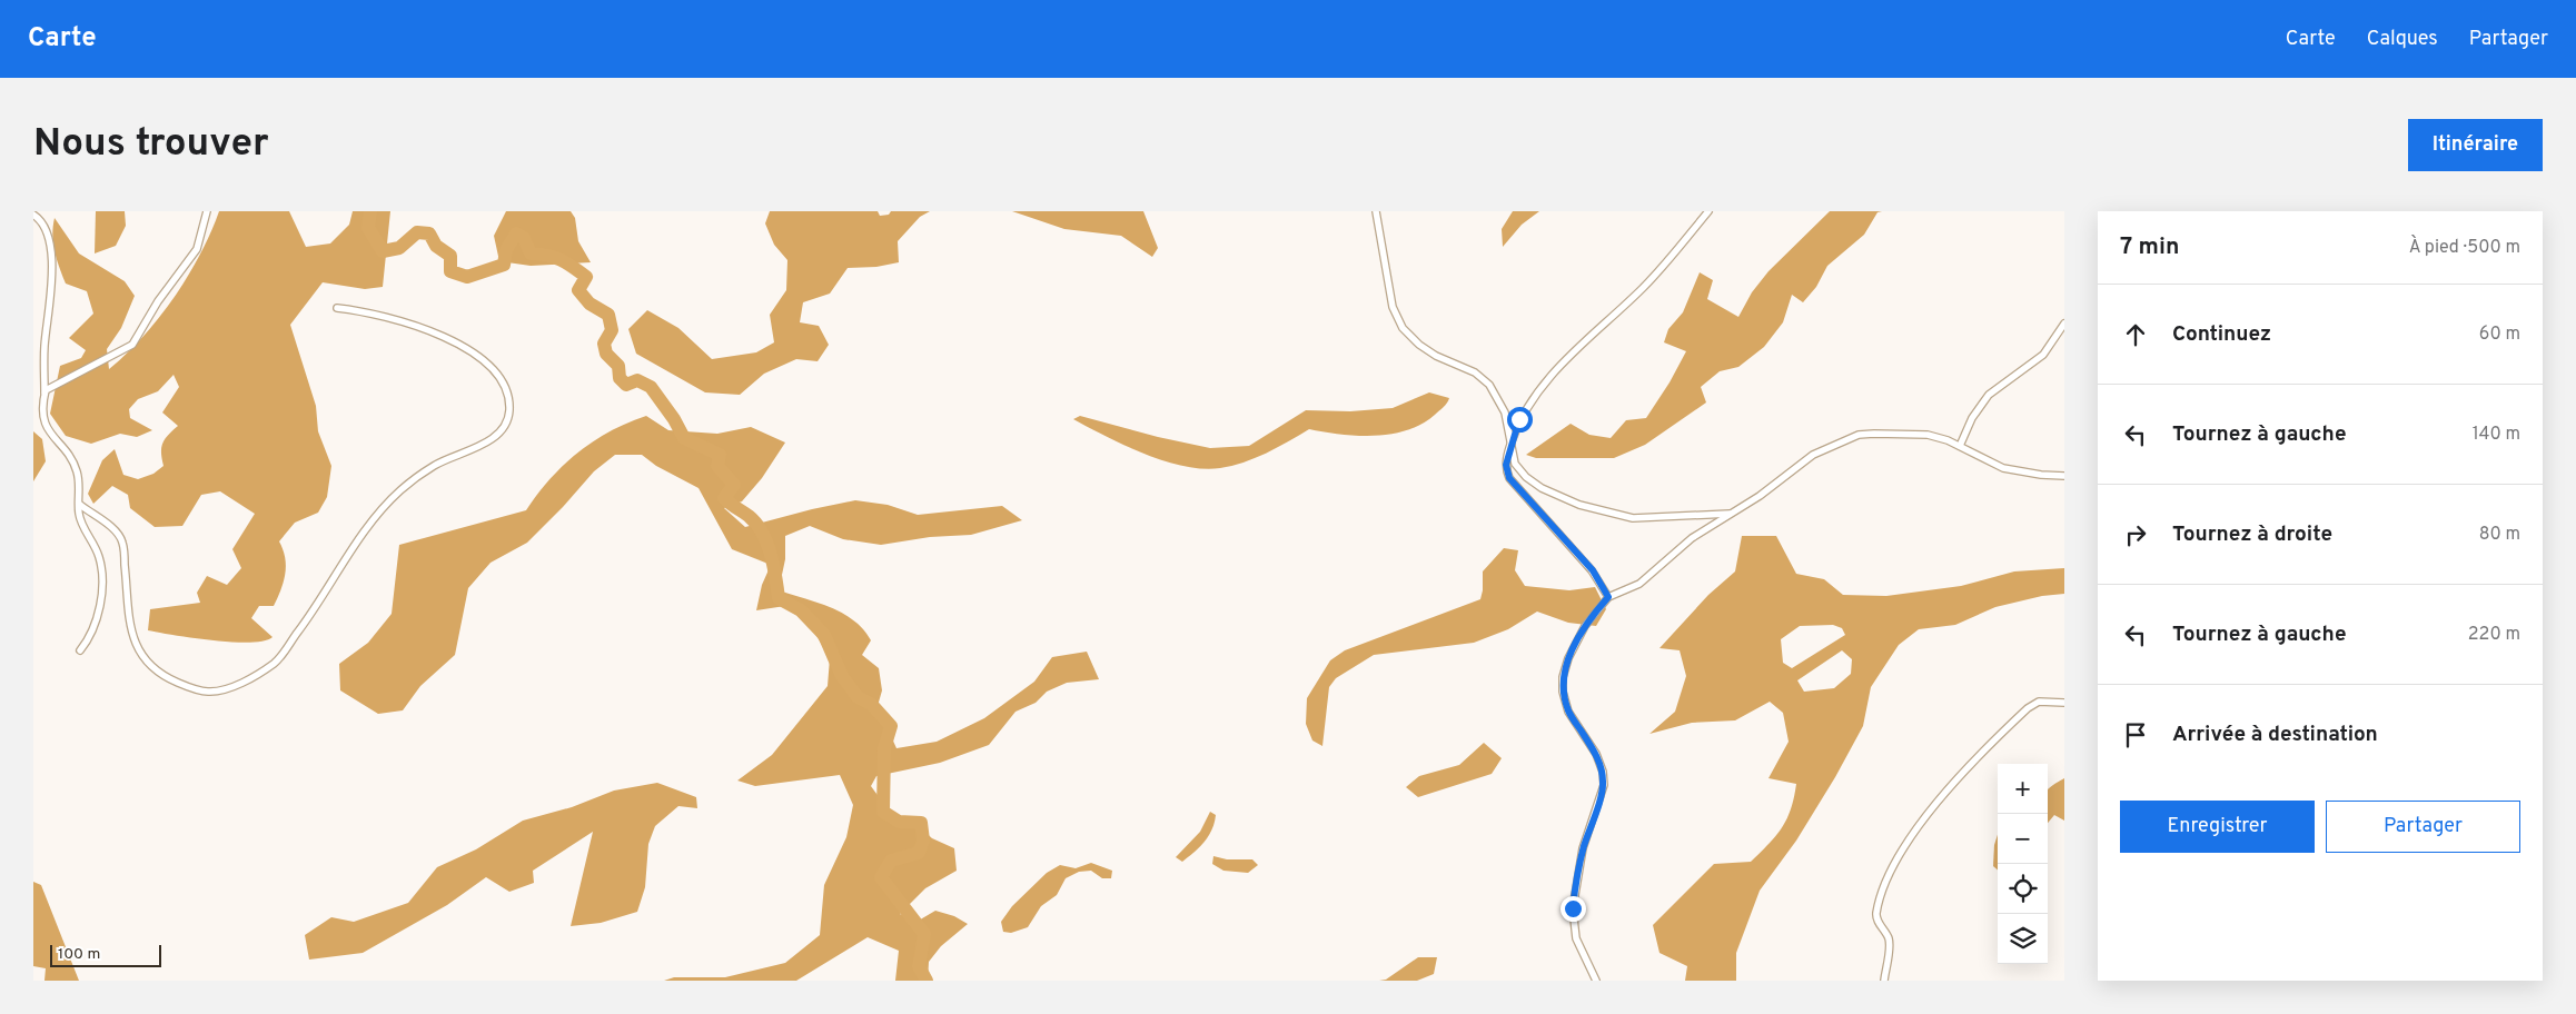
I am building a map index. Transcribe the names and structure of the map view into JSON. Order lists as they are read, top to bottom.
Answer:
{
  "scale_bar": "100 m",
  "page": {
    "header": "Carte",
    "nav": ["Carte", "Calques", "Partager"],
    "buttons": [
      "Itinéraire",
      ["Enregistrer", "Partager"]
    ],
    "title": "Nous trouver",
    "heading": ["7 min", "À pied · 500 m"],
    "list": [
      ["Continuez", "60 m"],
      ["Tournez à gauche", "140 m"],
      ["Tournez à droite", "80 m"],
      ["Tournez à gauche", "220 m"],
      "Arrivée à destination"
    ],
    "map_buttons": ["+", "−"],
    "scale": "100 m"
  }
}
